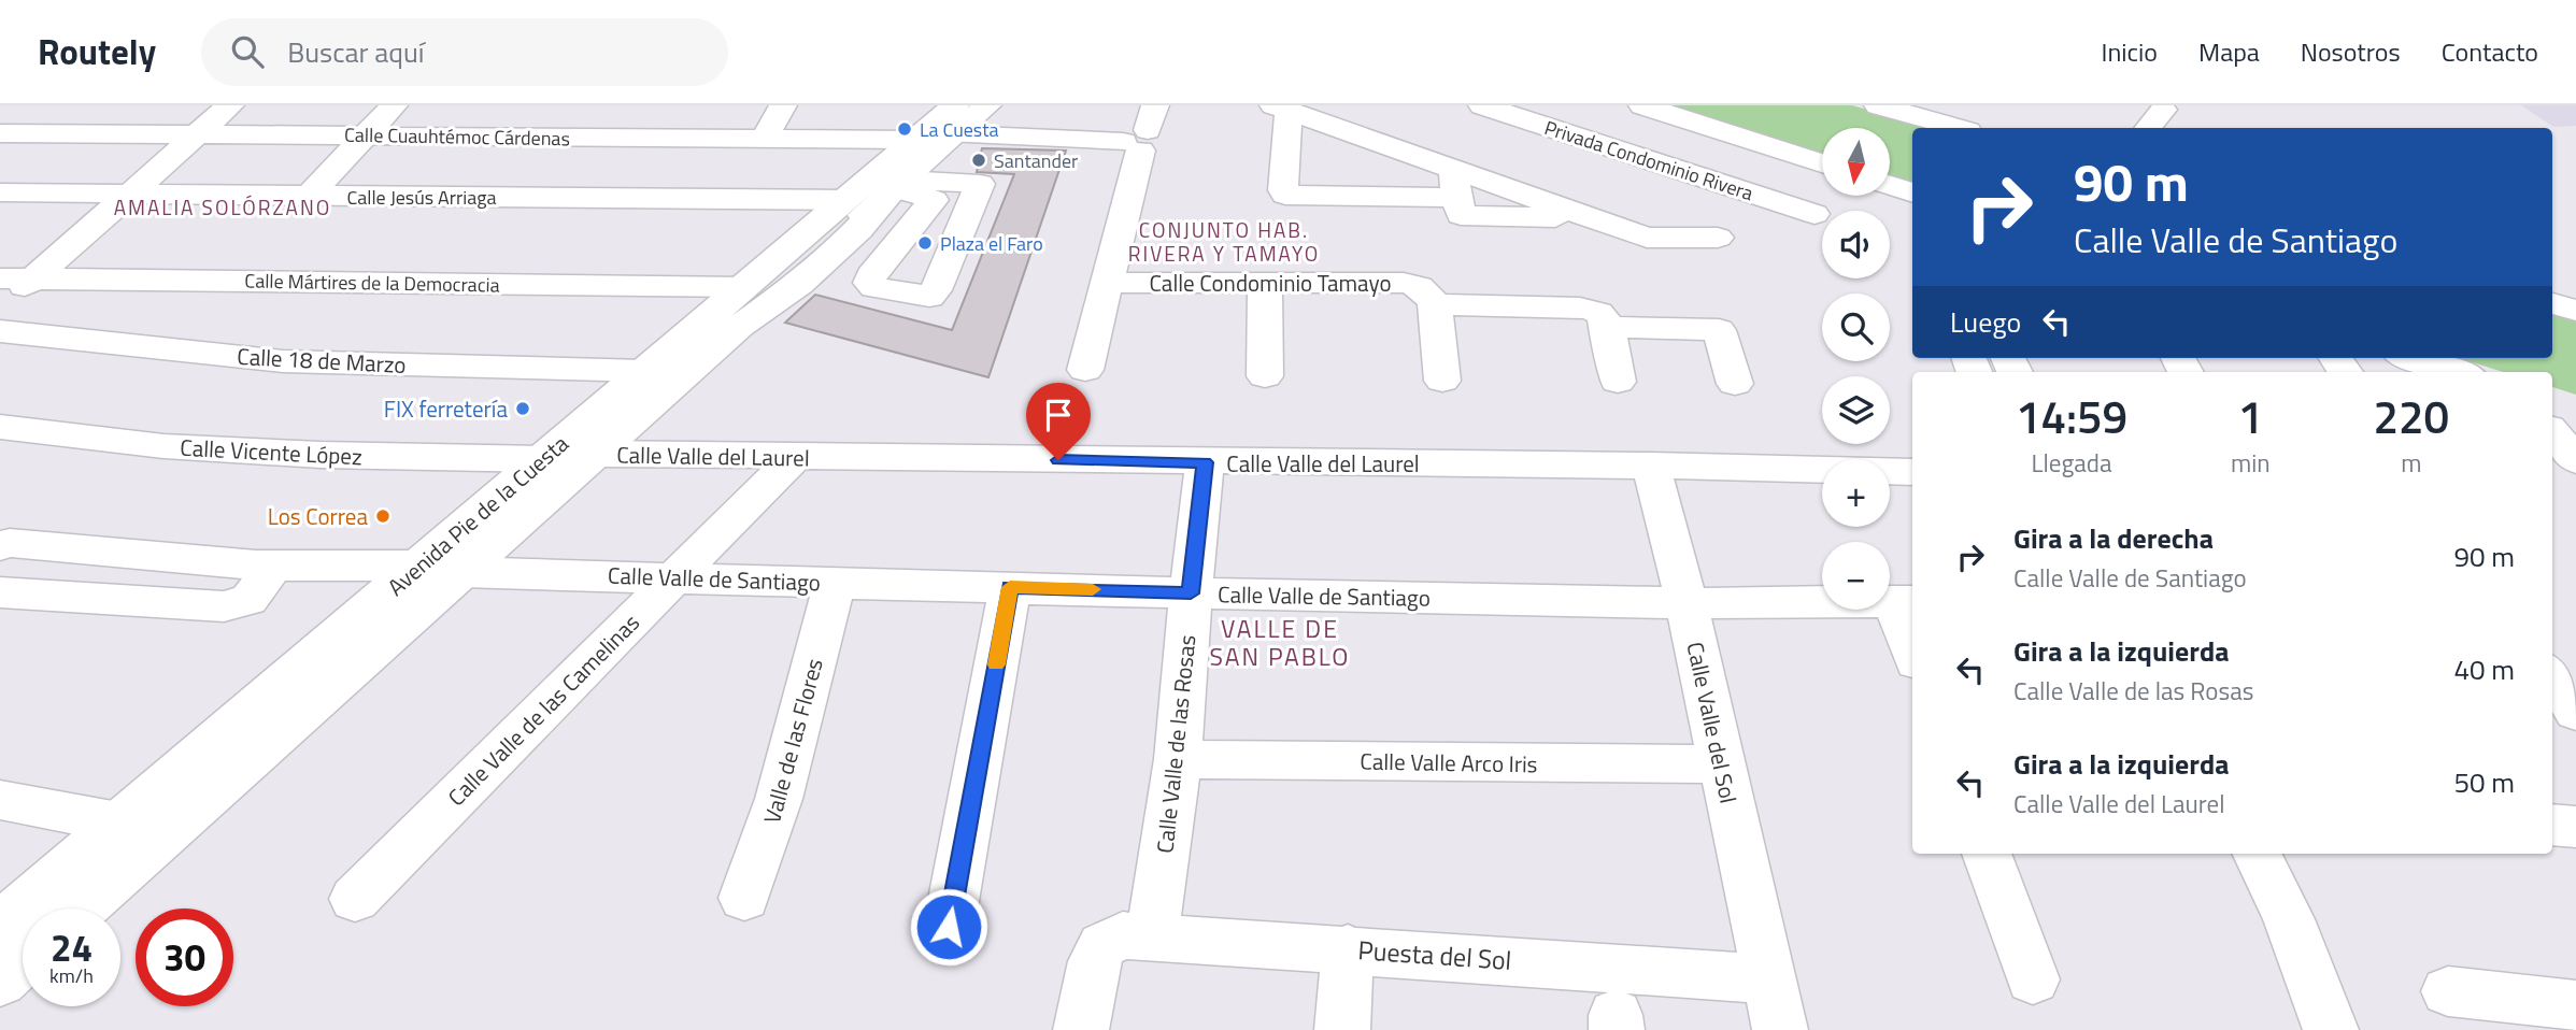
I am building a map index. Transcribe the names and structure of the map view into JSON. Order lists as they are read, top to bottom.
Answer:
{
  "streets": {
    "street": [
      "Calle Cuauhtémoc Cárdenas",
      "Privada Condominio Rivera",
      "Calle Jesús Arriaga",
      "Calle Mártires de la Democracia",
      "Calle Condominio Tamayo",
      "Calle 18 de Marzo",
      "Calle Vicente López",
      "Calle Valle del Laurel",
      "Avenida Pie de la Cuesta",
      "Calle Valle de Santiago",
      "Calle Valle de las Camelinas",
      "Calle Valle del Sol",
      "Valle de las Flores",
      "Calle Valle de las Rosas",
      "Calle Valle Arco Iris",
      "Puesta del Sol"
    ]
  },
  "crossings": [
    ["Calle Cuauhtémoc Cárdenas", "Avenida Pie de la Cuesta"],
    ["Calle Jesús Arriaga", "Avenida Pie de la Cuesta"],
    ["Calle Mártires de la Democracia", "Avenida Pie de la Cuesta"],
    ["Calle 18 de Marzo", "Avenida Pie de la Cuesta"],
    ["Calle Vicente López", "Avenida Pie de la Cuesta"],
    ["Calle Valle del Laurel", "Avenida Pie de la Cuesta"],
    ["Calle Valle del Laurel", "Calle Valle de las Camelinas"],
    ["Calle Valle del Laurel", "Calle Valle del Sol"],
    ["Calle Valle del Laurel", "Calle Valle de las Rosas"],
    ["Avenida Pie de la Cuesta", "Calle Valle de Santiago"],
    ["Calle Valle de Santiago", "Calle Valle de las Camelinas"],
    ["Calle Valle de Santiago", "Calle Valle del Sol"],
    ["Calle Valle de Santiago", "Valle de las Flores"],
    ["Calle Valle de Santiago", "Calle Valle de las Rosas"],
    ["Calle Valle del Sol", "Calle Valle Arco Iris"],
    ["Calle Valle del Sol", "Puesta del Sol"],
    ["Calle Valle de las Rosas", "Calle Valle Arco Iris"],
    ["Calle Valle de las Rosas", "Puesta del Sol"]
  ],
  "districts": ["AMALIA SOLÓRZANO", "CONJUNTO HAB. RIVERA Y TAMAYO", "VALLE DE SAN PABLO"],
  "places": [
    "La Cuesta",
    "Santander",
    "Plaza el Faro",
    "FIX ferretería",
    "Los Correa"
  ],
  "north": "bottom",
  "page": {
    "header": "Routely",
    "search": "Buscar aquí",
    "nav": [
      "Inicio",
      "Mapa",
      "Nosotros",
      "Contacto"
    ],
    "map_buttons": ["+", "−"],
    "turn": ["90 m", "Calle Valle de Santiago"],
    "then": "Luego",
    "eta": [
      "14:59",
      "Llegada",
      "1",
      "min",
      "220",
      "m"
    ],
    "list": [
      {
        "name": "Gira a la derecha",
        "note": "Calle Valle de Santiago",
        "value": "90 m"
      },
      {
        "name": "Gira a la izquierda",
        "note": "Calle Valle de las Rosas",
        "value": "40 m"
      },
      {
        "name": "Gira a la izquierda",
        "note": "Calle Valle del Laurel",
        "value": "50 m"
      }
    ],
    "speed": "24 km/h",
    "limit": "30"
  }
}
